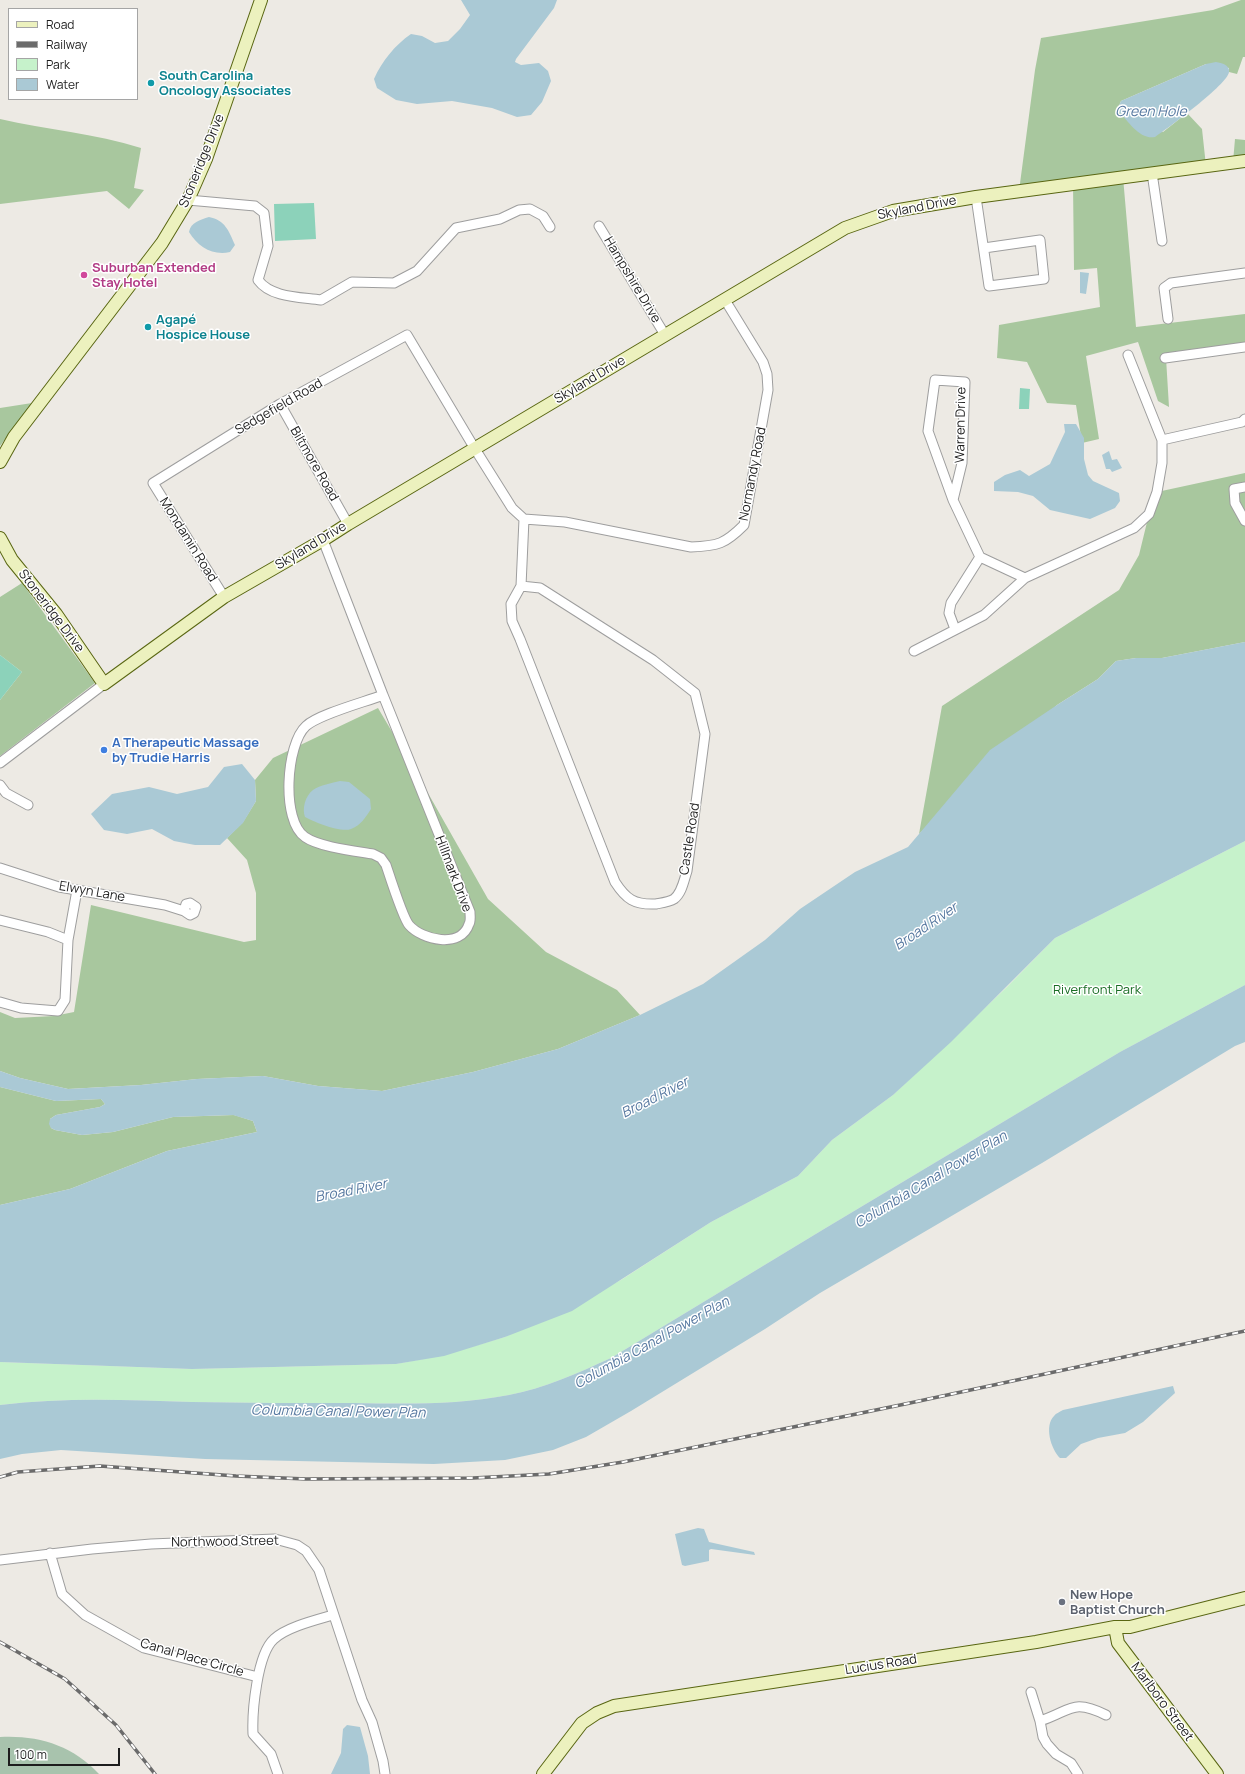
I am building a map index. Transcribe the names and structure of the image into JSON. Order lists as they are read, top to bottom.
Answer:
{
  "streets": {
    "street": [
      "Stoneridge Drive",
      "Skyland Drive",
      "Hampshire Drive",
      "Sedgefield Road",
      "Warren Drive",
      "Biltmore Road",
      "Normandy Road",
      "Mondamin Road",
      "Castle Road",
      "Hillmark Drive",
      "Elwyn Lane",
      "Northwood Street",
      "Canal Place Circle",
      "Lucius Road",
      "Marlboro Street"
    ]
  },
  "crossings": [
    ["Stoneridge Drive", "Skyland Drive"],
    ["Skyland Drive", "Hampshire Drive"],
    ["Skyland Drive", "Sedgefield Road"],
    ["Skyland Drive", "Biltmore Road"],
    ["Skyland Drive", "Normandy Road"],
    ["Skyland Drive", "Mondamin Road"],
    ["Skyland Drive", "Hillmark Drive"],
    ["Sedgefield Road", "Biltmore Road"],
    ["Sedgefield Road", "Mondamin Road"],
    ["Normandy Road", "Castle Road"],
    ["Northwood Street", "Canal Place Circle"],
    ["Lucius Road", "Marlboro Street"]
  ],
  "water": ["Green Hole", "Broad River", "Columbia Canal Power Plan"],
  "parks": ["Riverfront Park"],
  "places": [
    "South Carolina Oncology Associates",
    "Suburban Extended Stay Hotel",
    "Agapé Hospice House",
    "A Therapeutic Massage by Trudie Harris",
    "New Hope Baptist Church"
  ],
  "legend": [
    "Road",
    "Railway",
    "Park",
    "Water"
  ],
  "scale_bar": "100 m"
}
